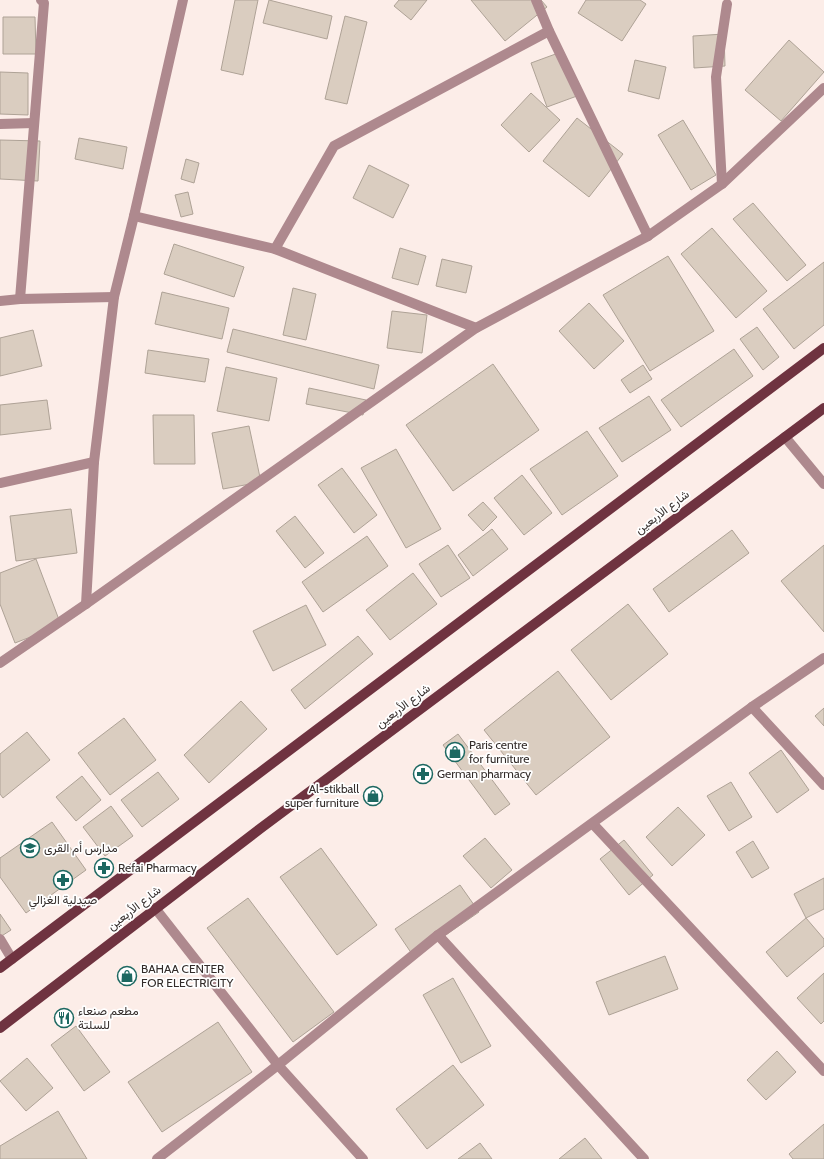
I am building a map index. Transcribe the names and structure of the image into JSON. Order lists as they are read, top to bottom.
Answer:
{
  "streets": {
    "main road": ["شارع الأربعين"]
  },
  "places": {
    "shop": ["Paris centre for furniture", "Al-stikball super furniture", "BAHAA CENTER FOR ELECTRICITY"],
    "pharmacy": ["German pharmacy", "Refai Pharmacy", "صيدلية الغزالي"],
    "school or university": ["مدارس أم القرى"],
    "restaurant": ["مطعم صنعاء للسلتة"]
  }
}
